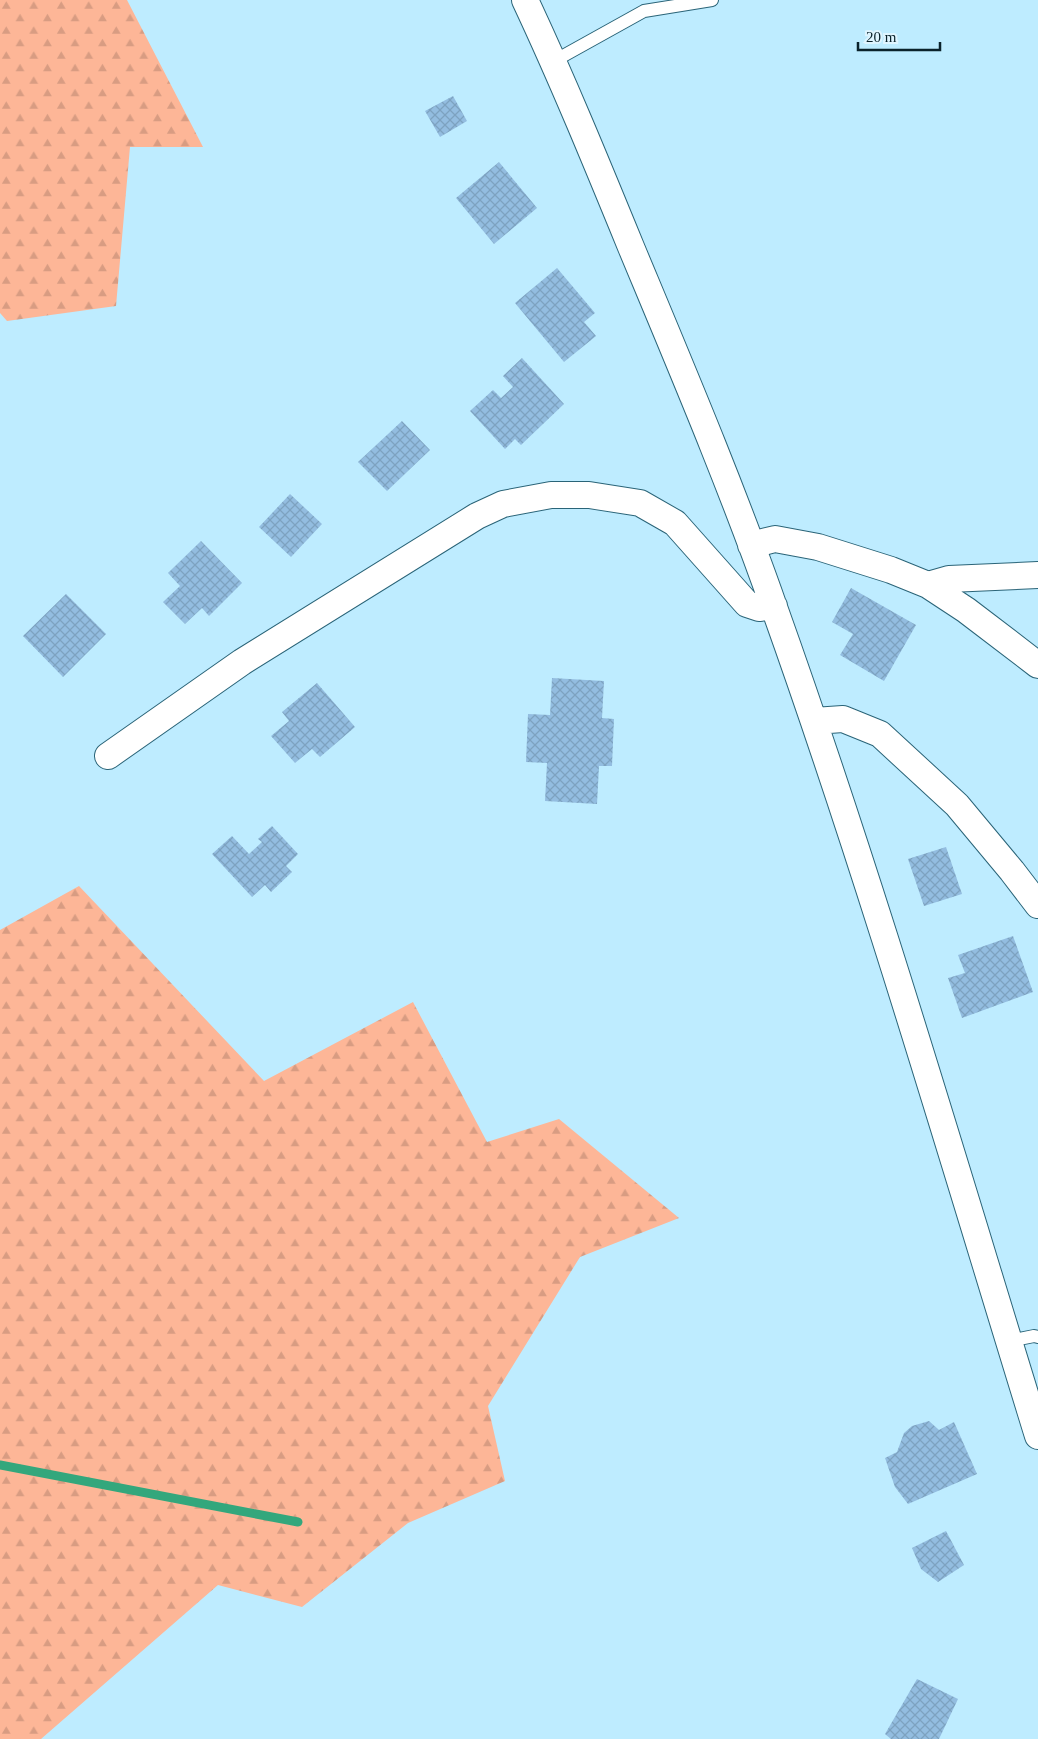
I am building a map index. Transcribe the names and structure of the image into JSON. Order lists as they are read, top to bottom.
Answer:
{
  "scale_bar": "20 m"
}
